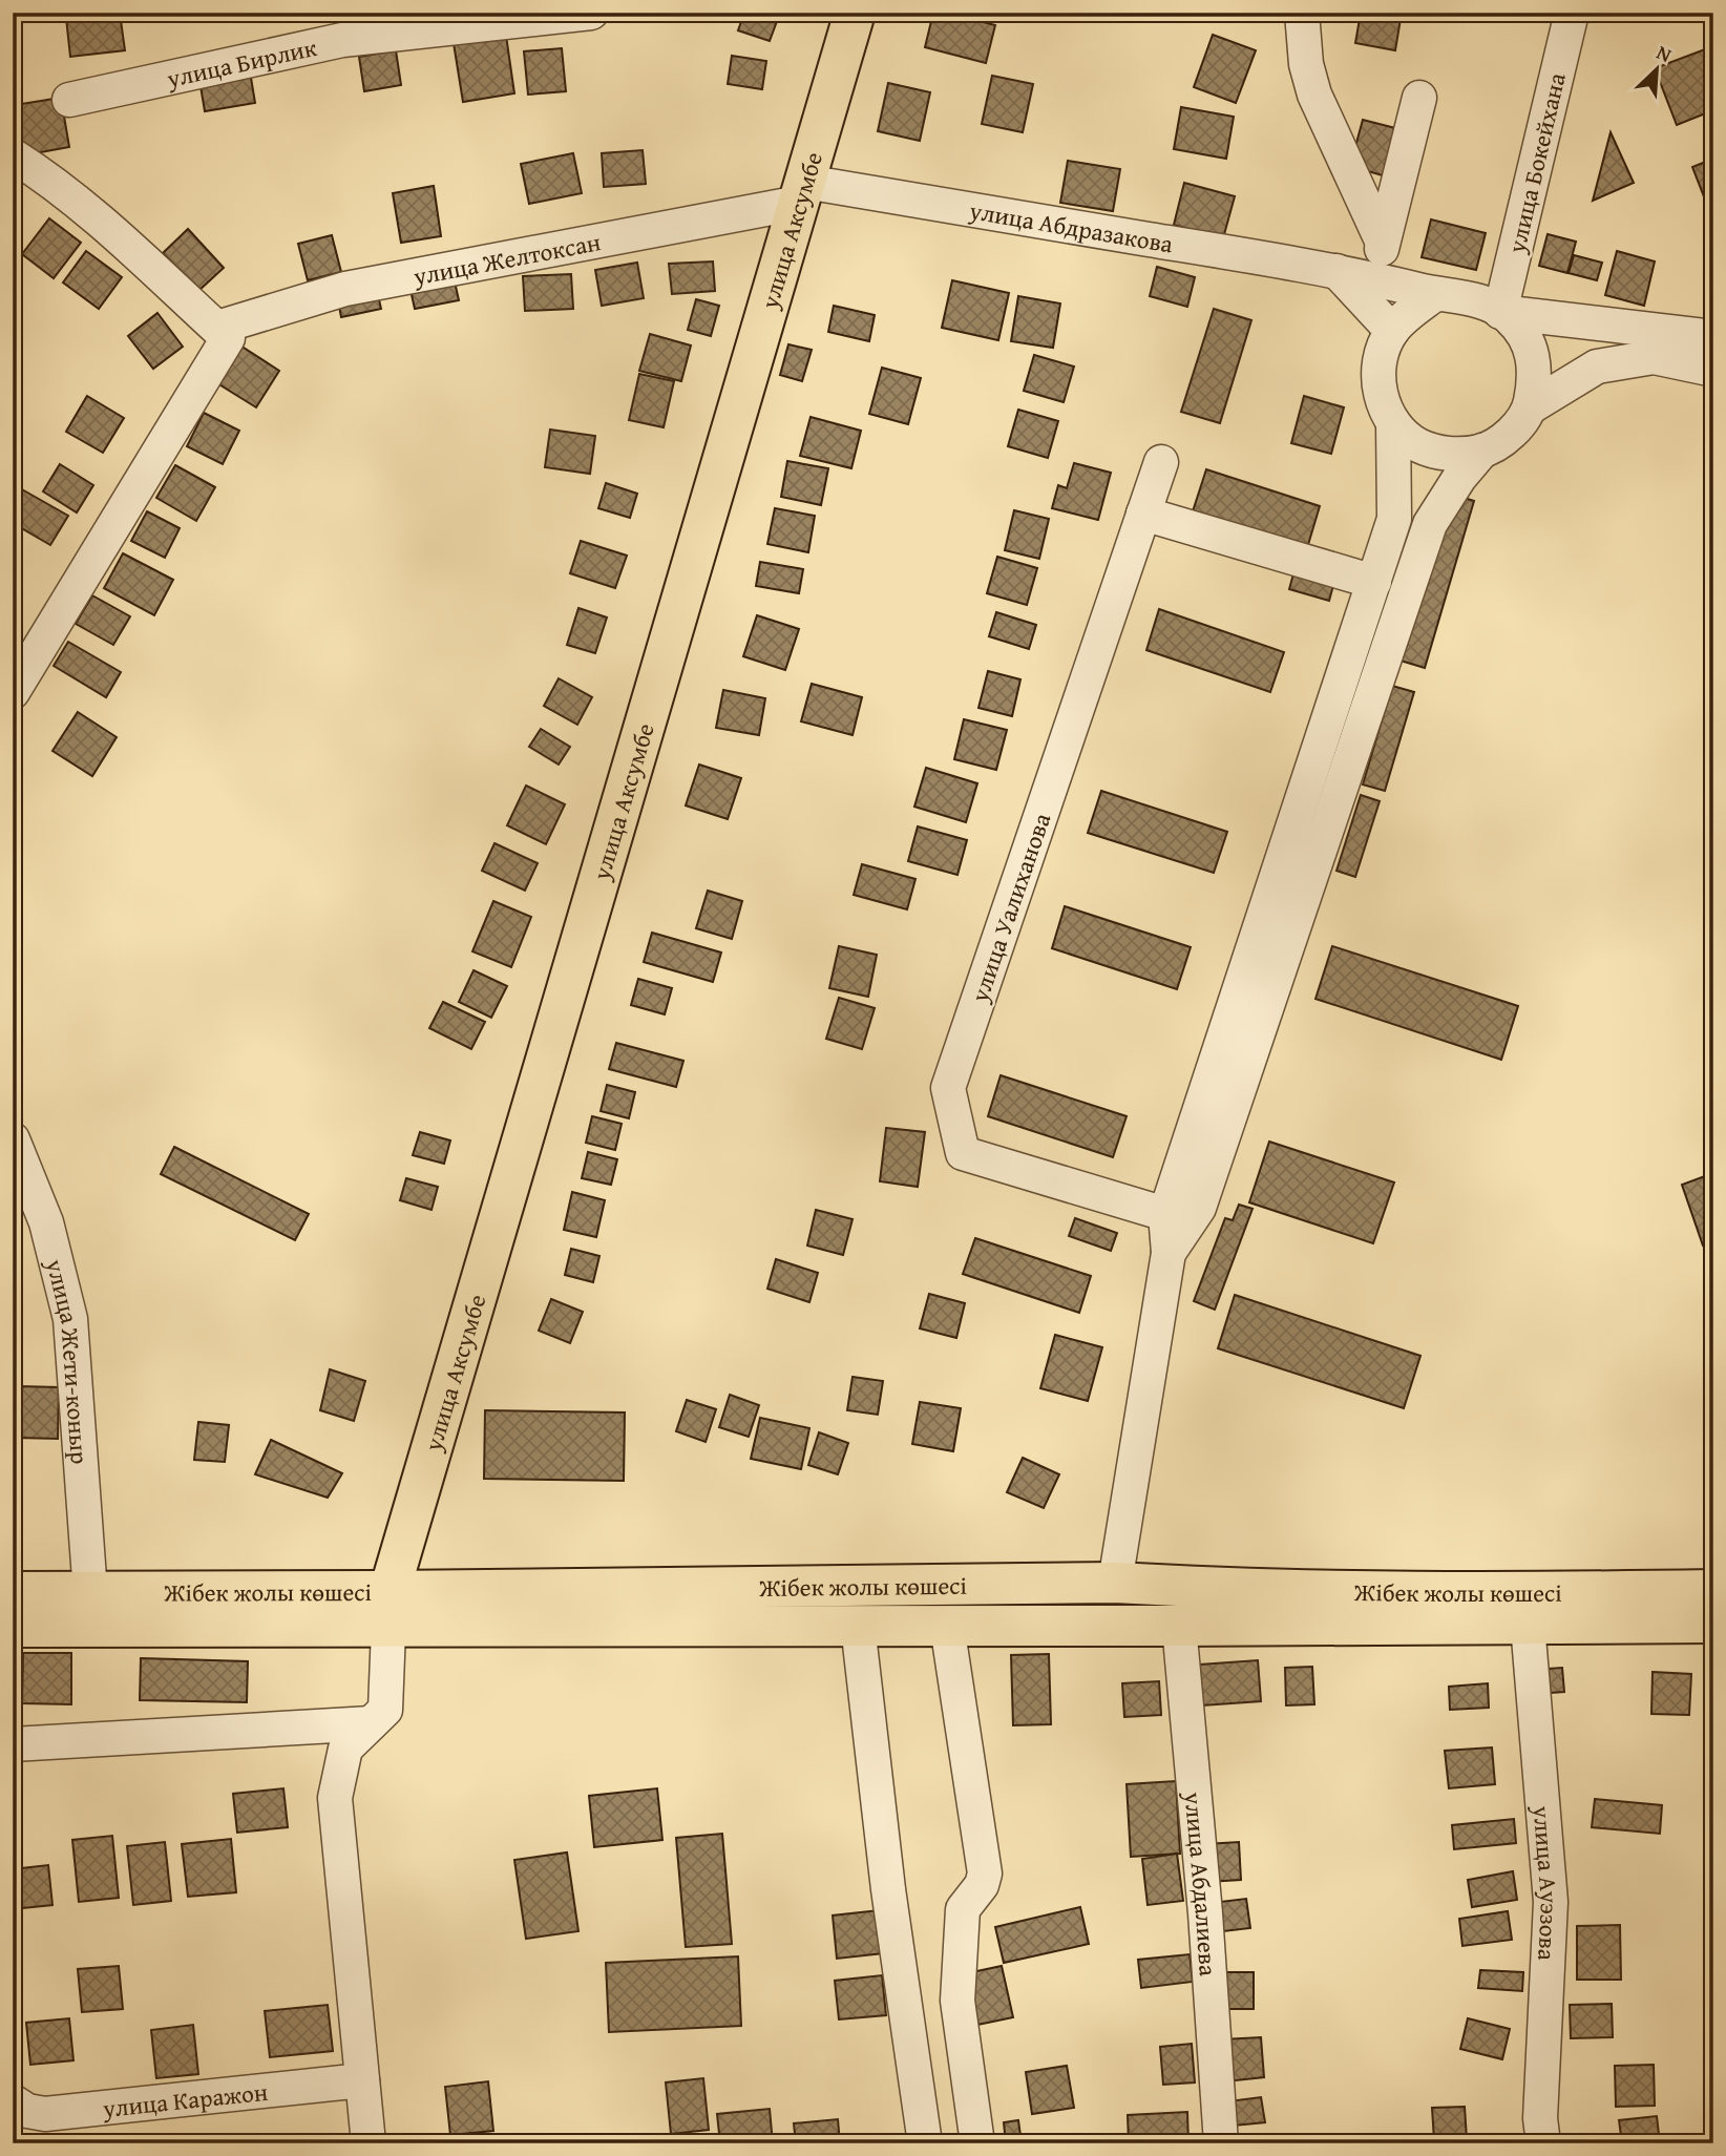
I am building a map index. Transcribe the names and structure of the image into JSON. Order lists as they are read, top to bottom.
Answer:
{
  "streets": {
    "main road": ["улица Аксумбе", "Жібек жолы көшесі"],
    "street": [
      "улица Бирлик",
      "улица Бокейхана",
      "улица Абдразакова",
      "улица Желтоксан",
      "улица Уалиханова",
      "улица Жети-коныр",
      "улица Абдалиева",
      "улица Ауэзова",
      "улица Каражон"
    ]
  },
  "crossings": [
    ["улица Бокейхана", "улица Абдразакова"],
    ["улица Абдразакова", "улица Аксумбе"],
    ["улица Абдразакова", "улица Желтоксан"],
    ["улица Аксумбе", "улица Желтоксан"],
    ["улица Аксумбе", "Жібек жолы көшесі"],
    ["улица Жети-коныр", "Жібек жолы көшесі"],
    ["Жібек жолы көшесі", "улица Абдалиева"],
    ["Жібек жолы көшесі", "улица Ауэзова"]
  ],
  "north": "top right"
}
